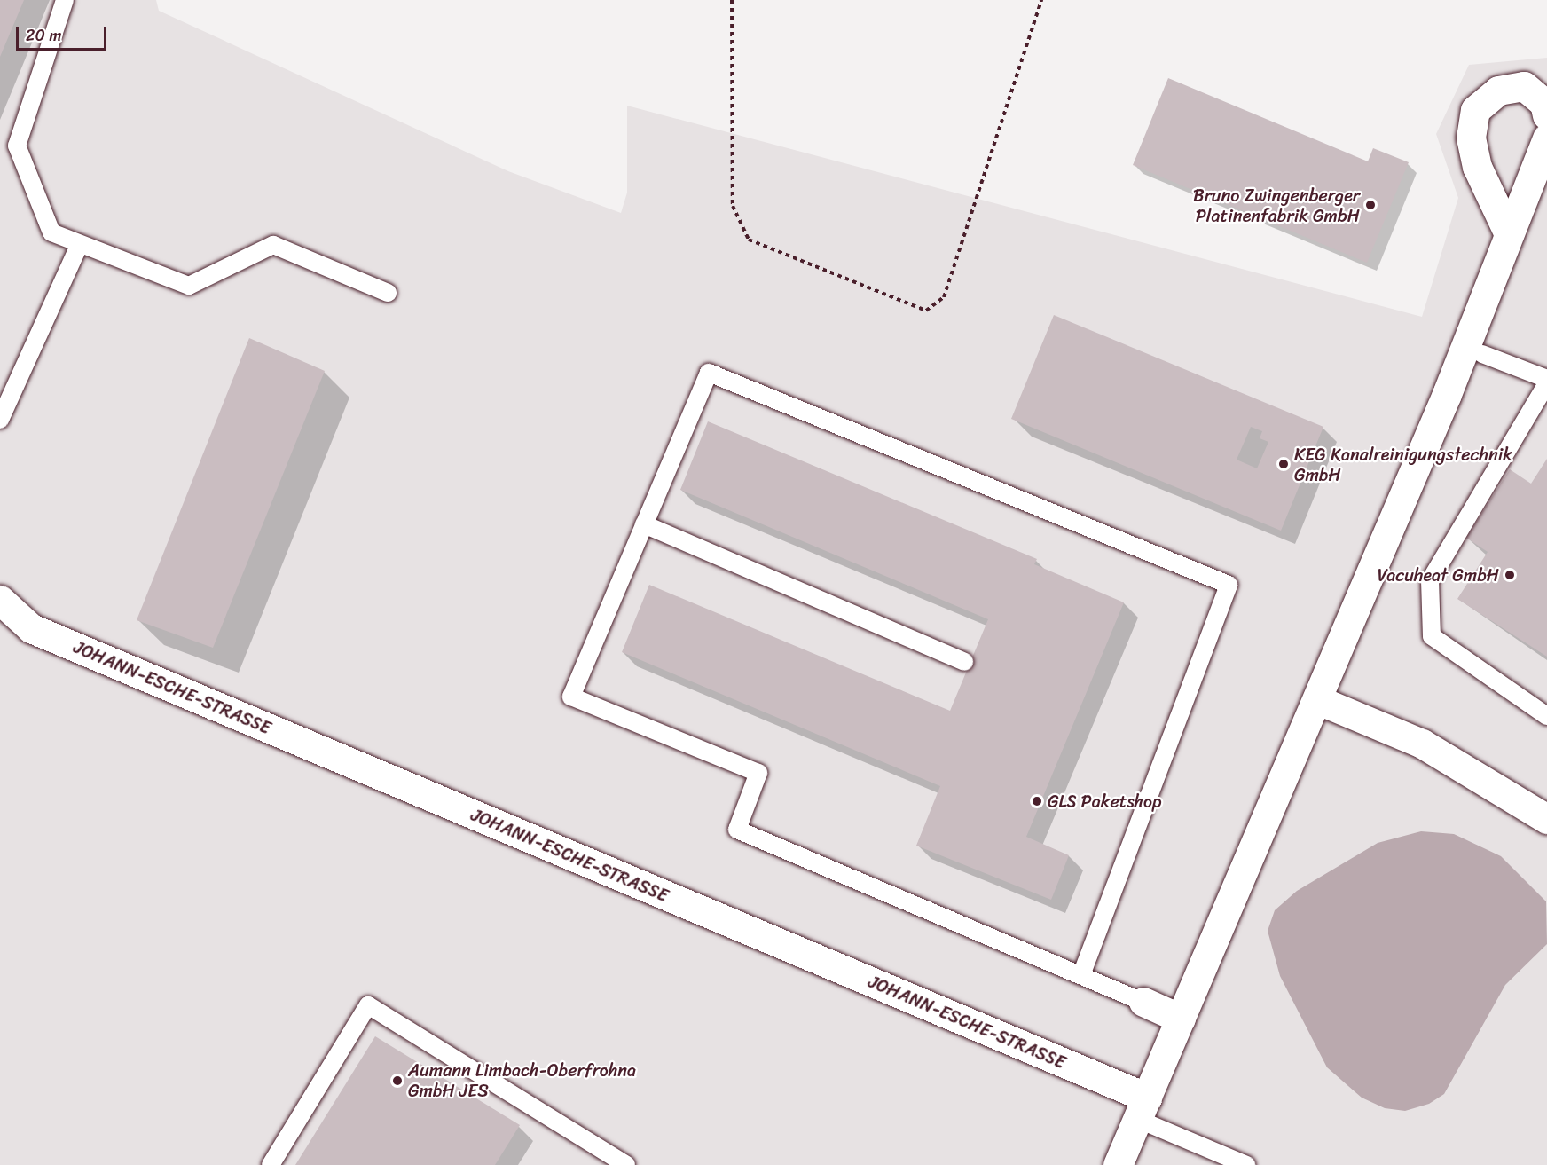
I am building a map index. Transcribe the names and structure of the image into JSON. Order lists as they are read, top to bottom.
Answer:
{
  "streets": {
    "street": ["JOHANN-ESCHE-STRASSE"]
  },
  "places": [
    "Bruno Zwingenberger Platinenfabrik GmbH",
    "KEG Kanalreinigungstechnik GmbH",
    "Vacuheat GmbH",
    "GLS Paketshop",
    "Aumann Limbach-Oberfrohna GmbH JES"
  ],
  "scale_bar": "20 m"
}
